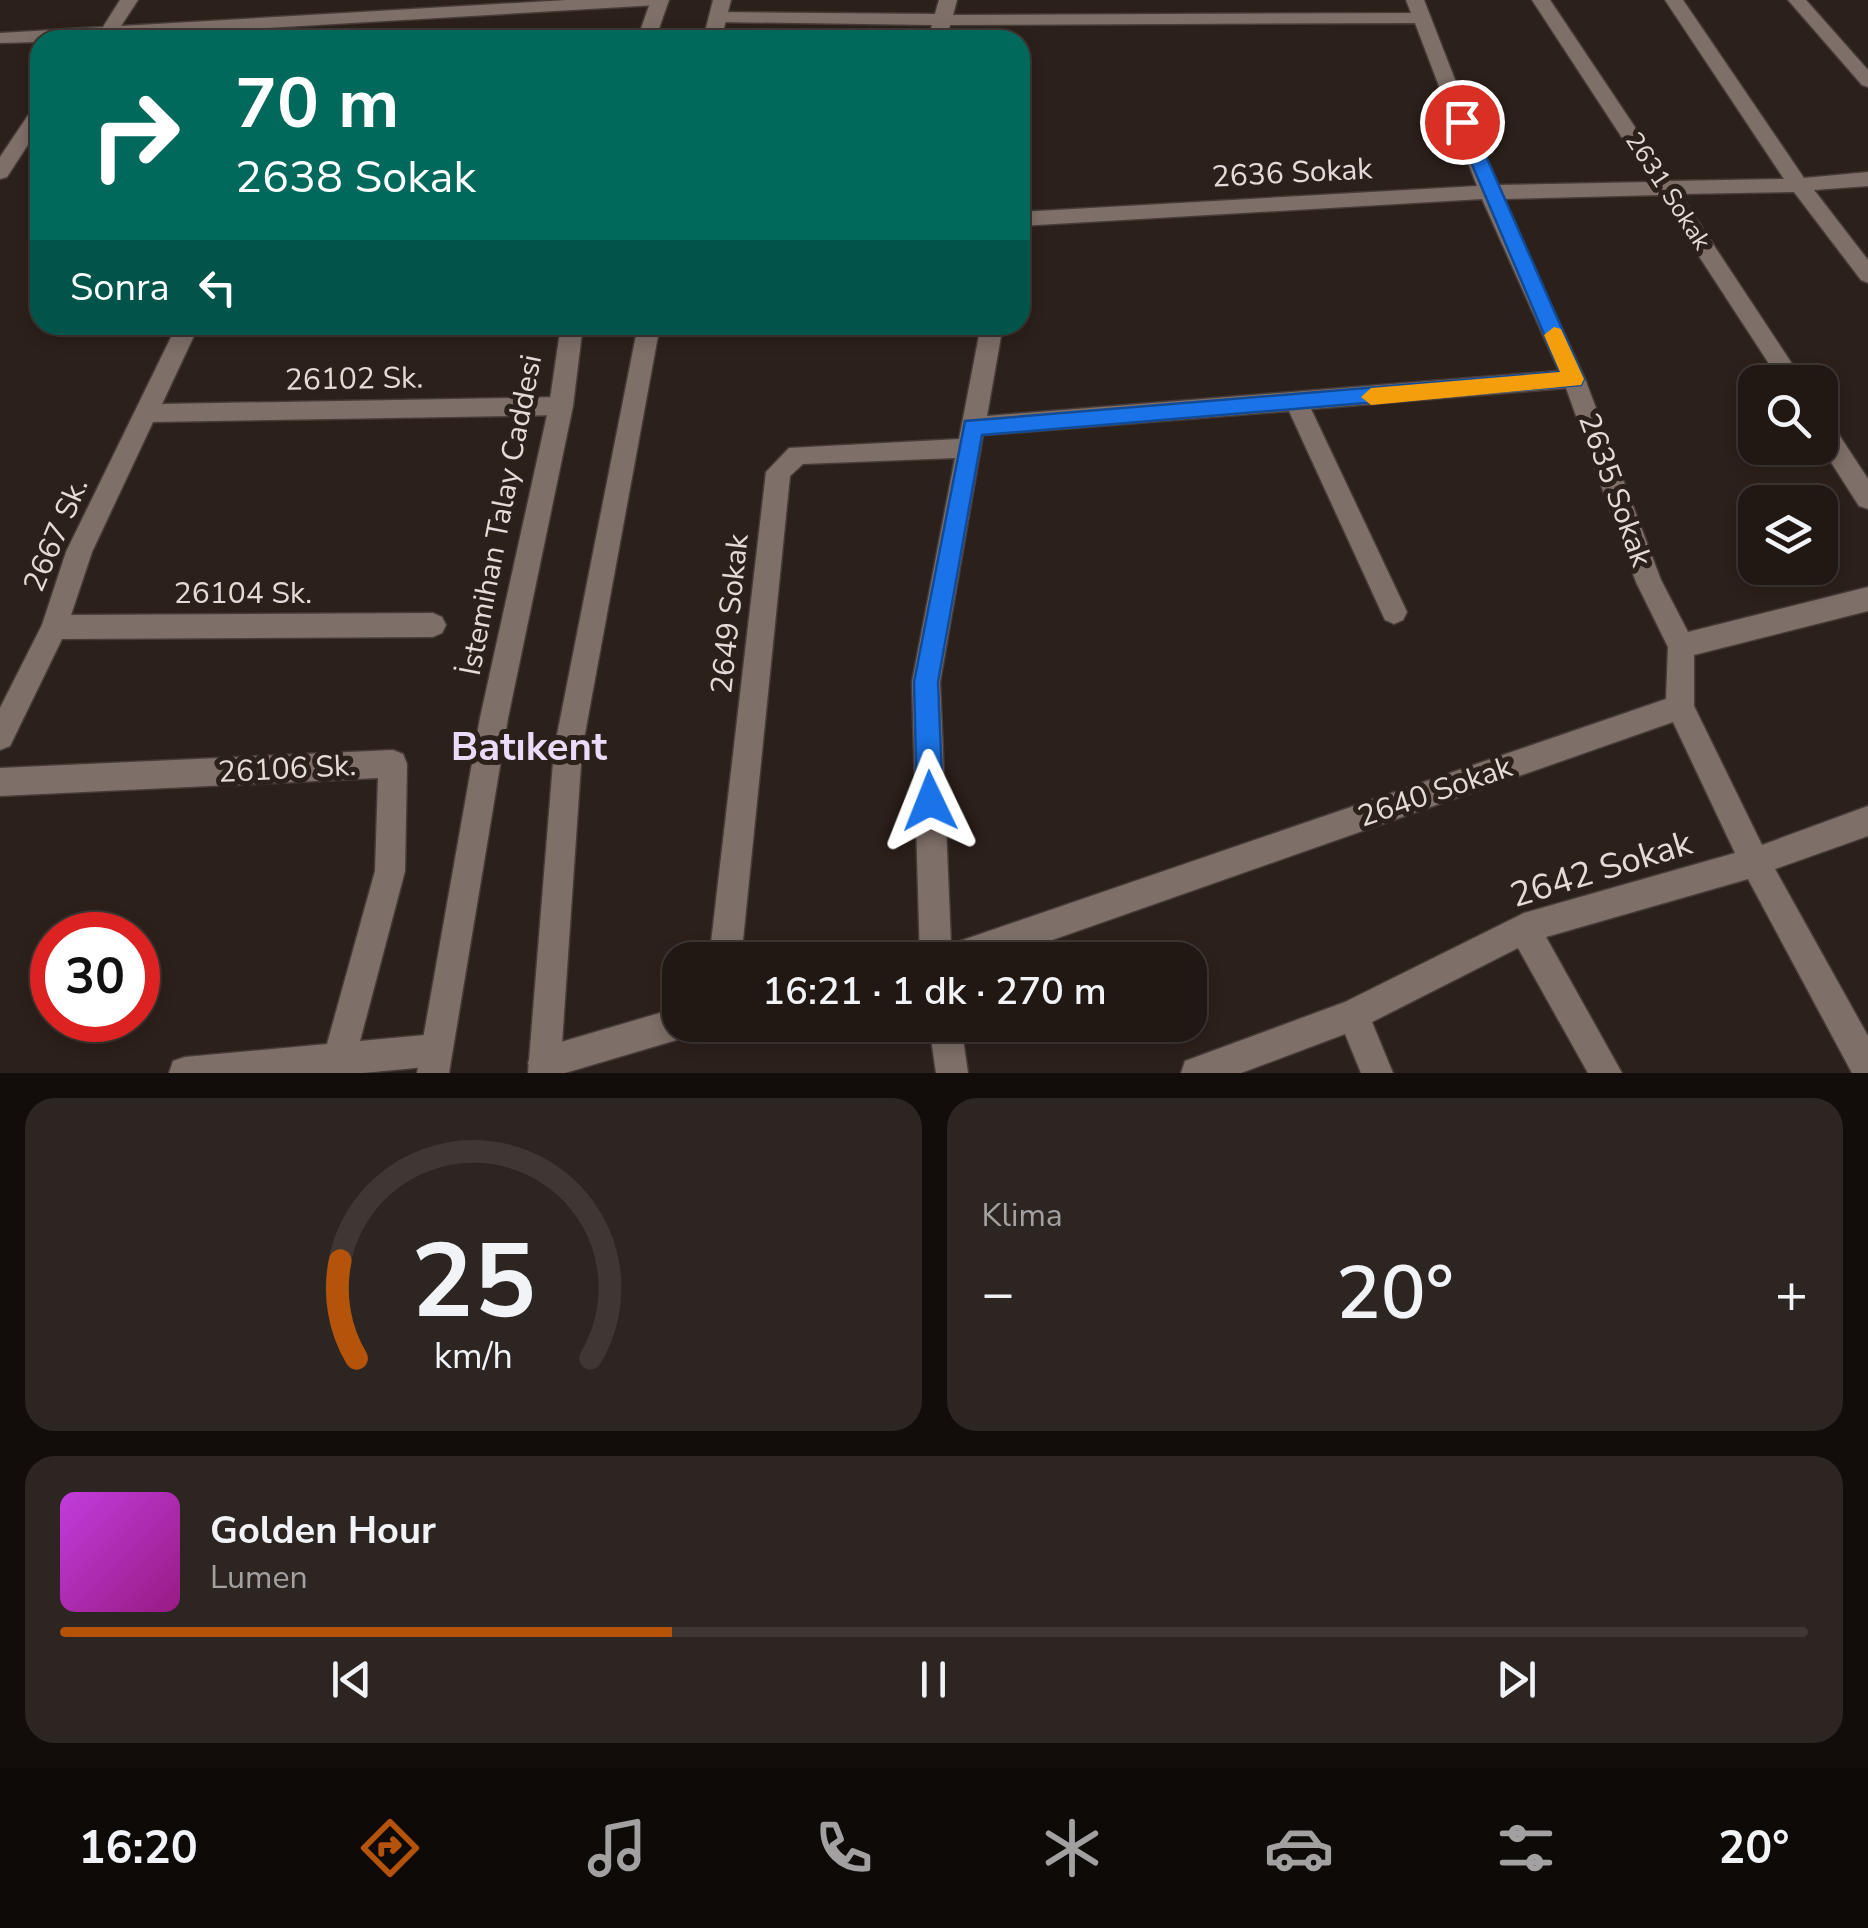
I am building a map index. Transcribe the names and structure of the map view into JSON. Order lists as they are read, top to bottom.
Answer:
{
  "streets": {
    "street": [
      "2636 Sokak",
      "2631 Sokak",
      "26102 Sk.",
      "2635 Sokak",
      "İstemihan Talay Caddesi",
      "2667 Sk.",
      "26104 Sk.",
      "2649 Sokak",
      "26106 Sk.",
      "2640 Sokak",
      "2642 Sokak"
    ]
  },
  "crossings": [
    ["2636 Sokak", "2631 Sokak"],
    ["2636 Sokak", "2635 Sokak"],
    ["26102 Sk.", "İstemihan Talay Caddesi"],
    ["26102 Sk.", "2667 Sk."],
    ["2635 Sokak", "2649 Sokak"],
    ["2667 Sk.", "26104 Sk."]
  ],
  "districts": ["Batıkent"],
  "page": {
    "turn": ["70 m", "2638 Sokak"],
    "then": "Sonra",
    "limit": "30",
    "trip": "16:21 · 1 dk · 270 m",
    "tile": "Klima",
    "heat": ["−", "20°", "+"],
    "song": ["Golden Hour", "Lumen"],
    "tabs": ["16:20", "20°"],
    "gauge": ["25", "km/h"]
  }
}
